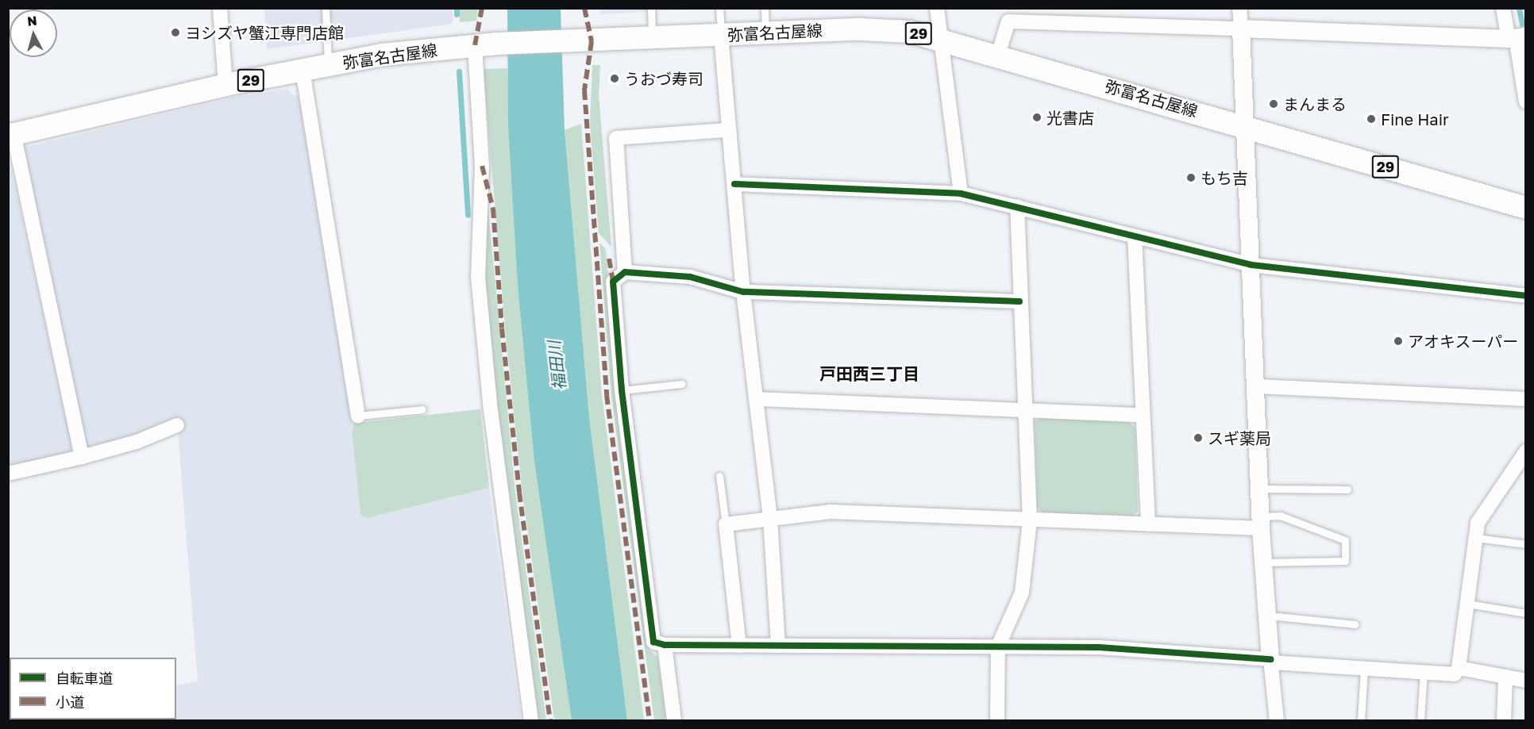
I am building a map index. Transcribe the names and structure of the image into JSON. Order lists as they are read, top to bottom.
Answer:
{
  "streets": {
    "main road": ["弥富名古屋線", "29"]
  },
  "districts": ["戸田西三丁目"],
  "water": ["福田川"],
  "places": [
    "ヨシズヤ蟹江専門店館",
    "うおづ寿司",
    "まんまる",
    "光書店",
    "Fine Hair",
    "もち吉",
    "アオキスーパー",
    "スギ薬局"
  ],
  "legend": ["自転車道", "小道"],
  "north": "top"
}
